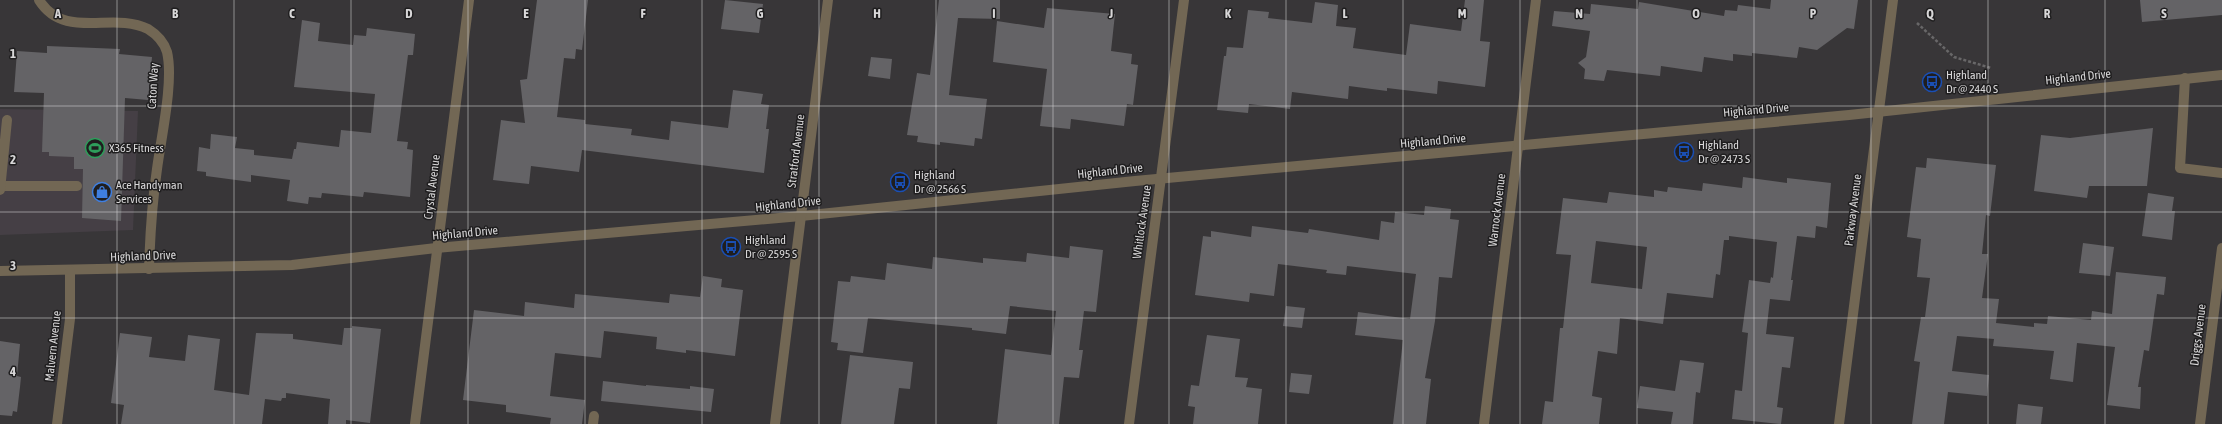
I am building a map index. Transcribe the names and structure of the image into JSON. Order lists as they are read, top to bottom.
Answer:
{
  "streets": {
    "street": [
      "Highland Drive",
      "Caton Way",
      "Stratford Avenue",
      "Crystal Avenue",
      "Warnock Avenue",
      "Parkway Avenue",
      "Whitlock Avenue",
      "Driggs Avenue",
      "Malvern Avenue"
    ]
  },
  "crossings": [
    ["Highland Drive", "Caton Way"],
    ["Highland Drive", "Stratford Avenue"],
    ["Highland Drive", "Crystal Avenue"],
    ["Highland Drive", "Warnock Avenue"],
    ["Highland Drive", "Parkway Avenue"],
    ["Highland Drive", "Whitlock Avenue"],
    ["Highland Drive", "Malvern Avenue"]
  ],
  "places": {
    "bus stop": [
      "Highland Dr @ 2440 S",
      "Highland Dr @ 2473 S",
      "Highland Dr @ 2566 S",
      "Highland Dr @ 2595 S"
    ],
    "sports": ["X365 Fitness"],
    "shop": ["Ace Handyman Services"]
  },
  "grid": {
    "columns": [
      "A",
      "B",
      "C",
      "D",
      "E",
      "F",
      "G",
      "H",
      "I",
      "J",
      "K",
      "L",
      "M",
      "N",
      "O",
      "P",
      "Q",
      "R",
      "S"
    ],
    "rows": [
      "1",
      "2",
      "3",
      "4"
    ]
  }
}
